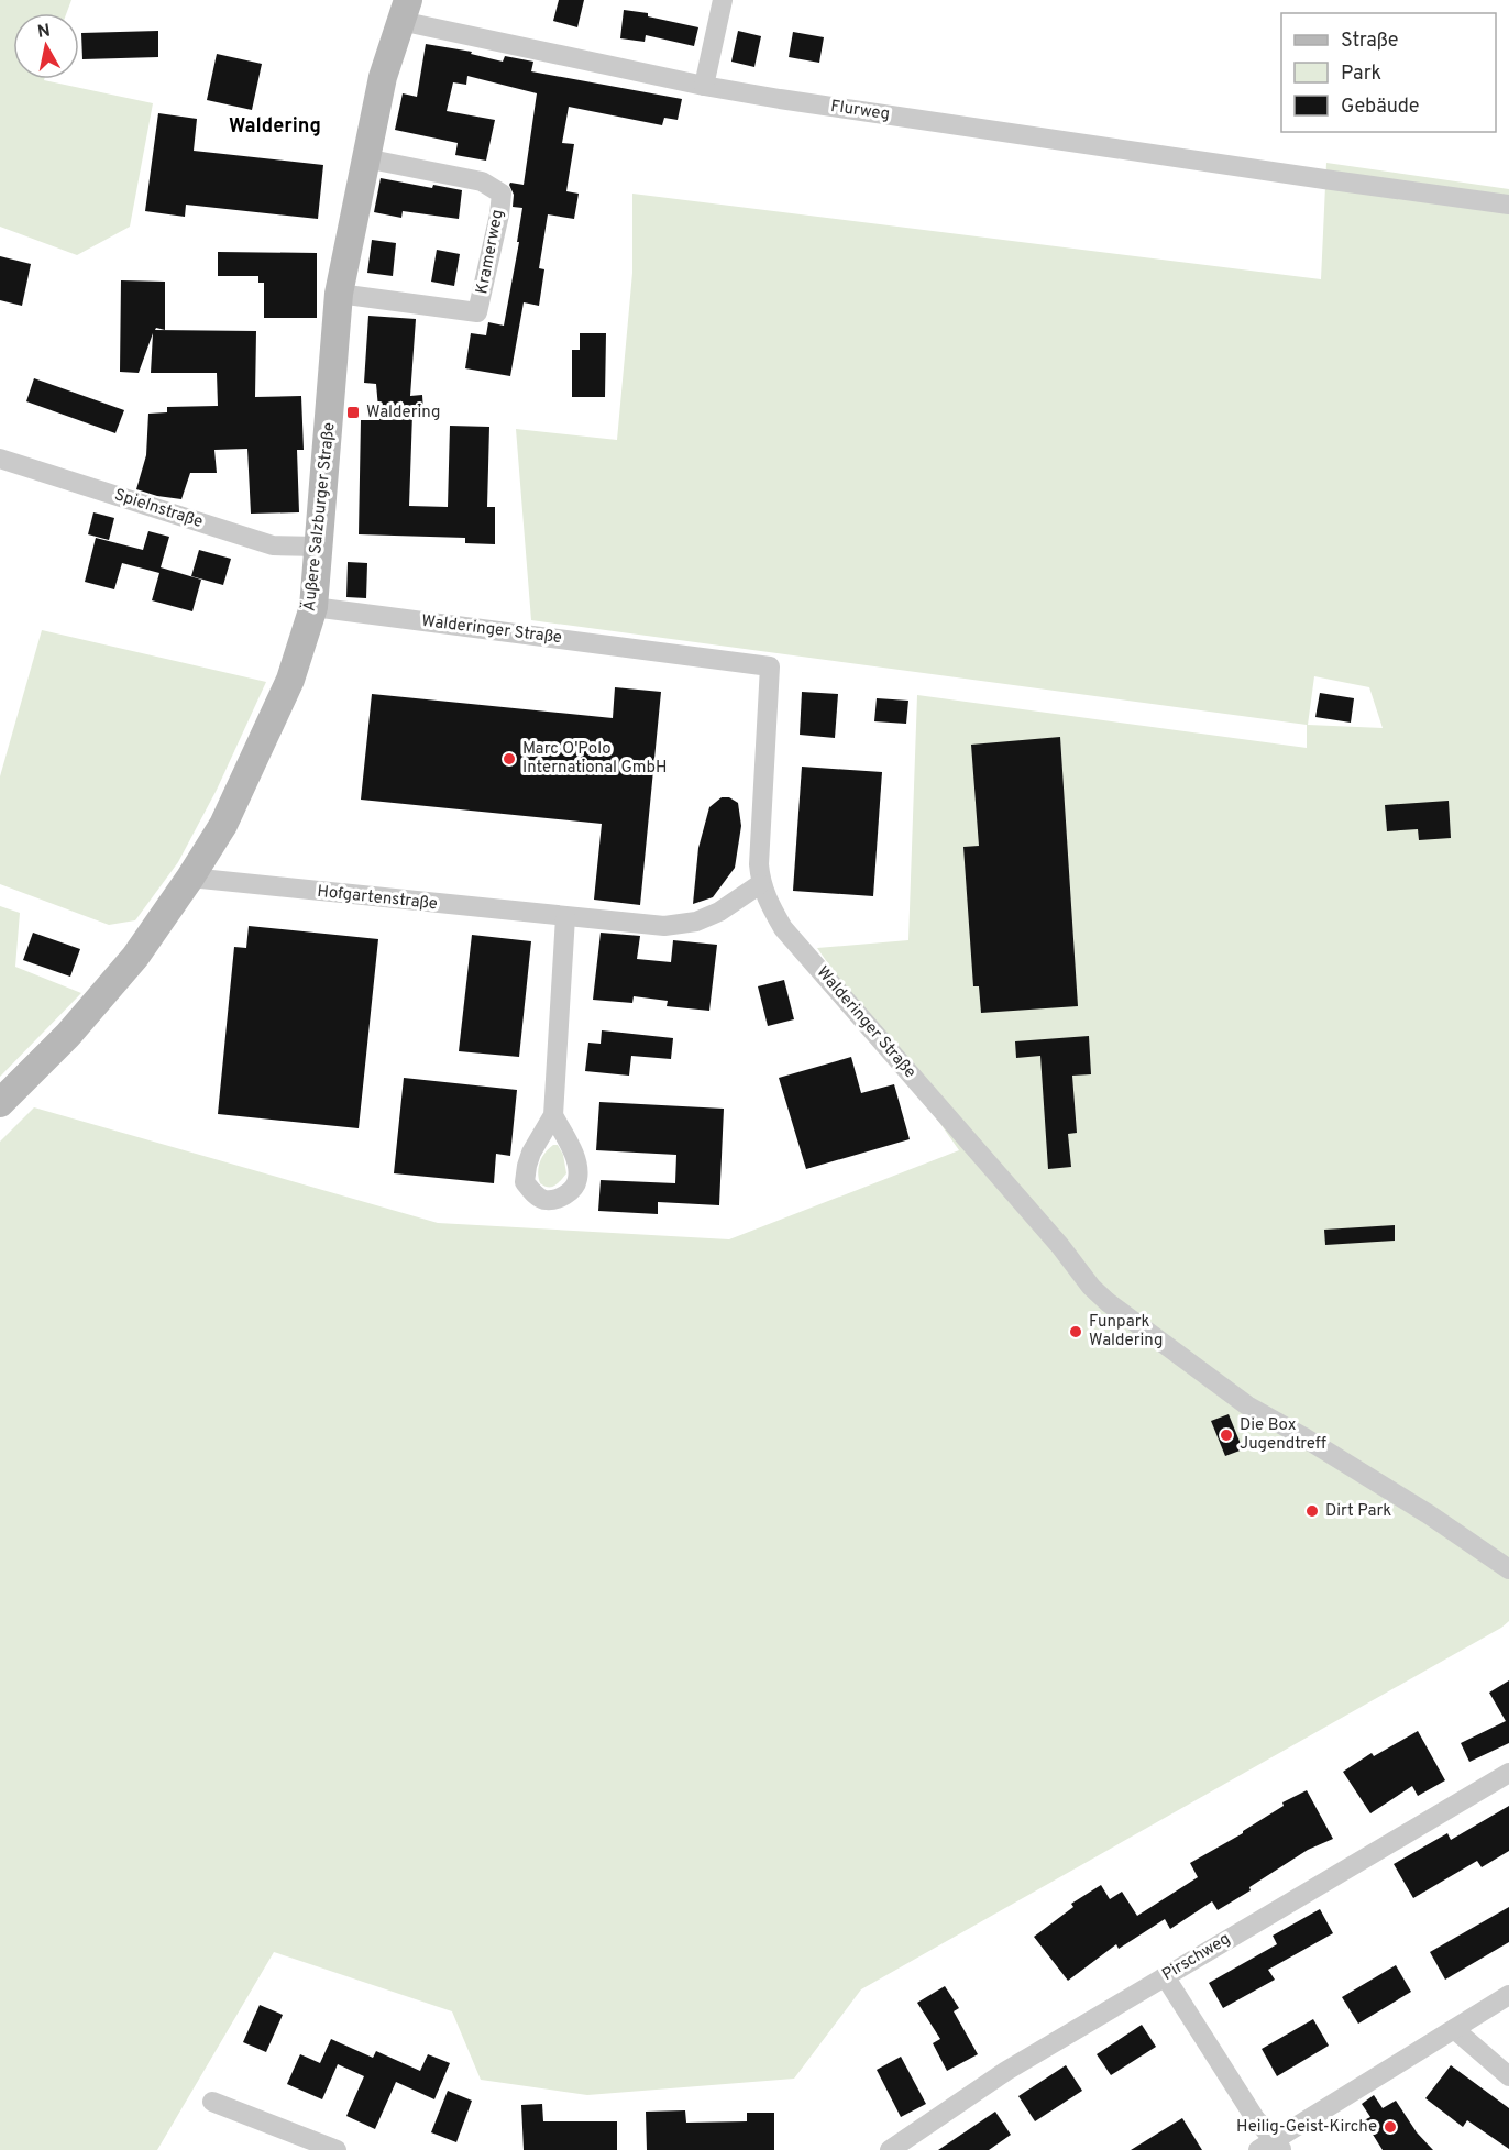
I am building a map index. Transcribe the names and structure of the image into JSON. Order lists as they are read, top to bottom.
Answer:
{
  "streets": {
    "main road": ["Äußere Salzburger Straße"],
    "street": [
      "Flurweg",
      "Kramerweg",
      "Spielnstraße",
      "Walderinger Straße",
      "Hofgartenstraße",
      "Pirschweg"
    ]
  },
  "crossings": [
    ["Flurweg", "Äußere Salzburger Straße"],
    ["Kramerweg", "Äußere Salzburger Straße"],
    ["Spielnstraße", "Äußere Salzburger Straße"],
    ["Äußere Salzburger Straße", "Walderinger Straße"],
    ["Äußere Salzburger Straße", "Hofgartenstraße"],
    ["Walderinger Straße", "Hofgartenstraße"]
  ],
  "districts": ["Waldering"],
  "places": {
    "transit": ["Waldering"],
    "other": [
      "Marc O'Polo International GmbH",
      "Funpark Waldering",
      "Die Box Jugendtreff",
      "Dirt Park",
      "Heilig-Geist-Kirche"
    ]
  },
  "legend": ["Straße", "Park", "Gebäude"],
  "north": "top"
}
